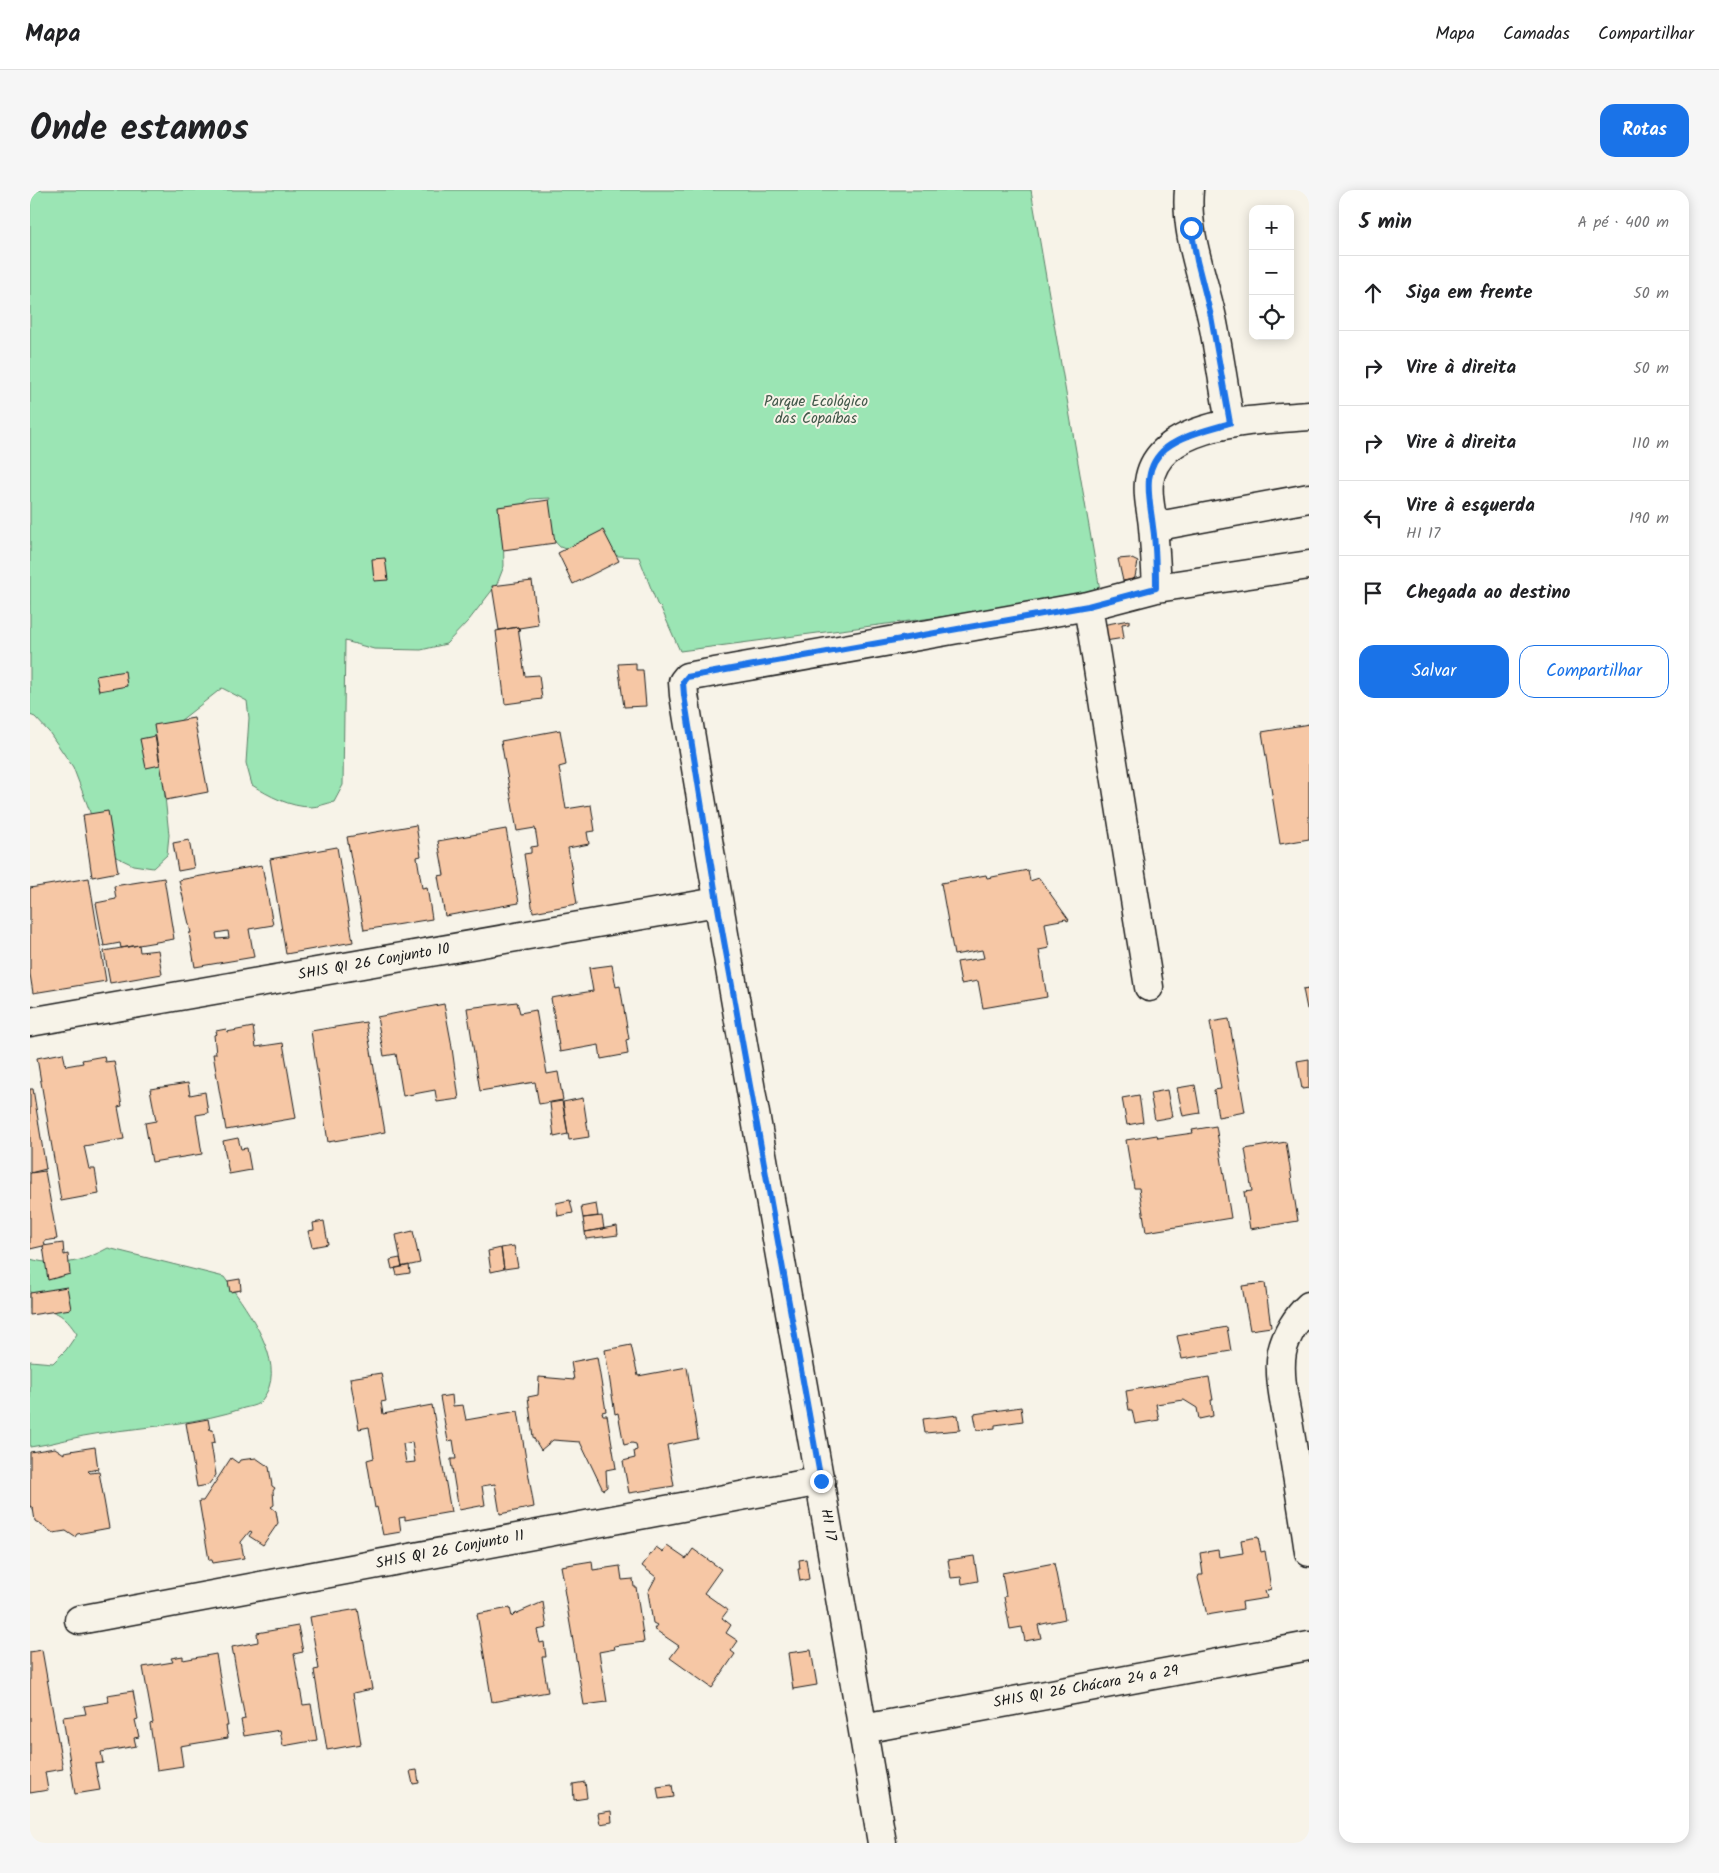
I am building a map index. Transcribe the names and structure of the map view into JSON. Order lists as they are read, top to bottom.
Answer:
{
  "streets": {
    "street": [
      "SHIS QI 26 Conjunto 10",
      "HI 17",
      "SHIS QI 26 Conjunto 11",
      "SHIS QI 26 Chácara 24 a 29"
    ]
  },
  "crossings": [
    ["SHIS QI 26 Conjunto 10", "HI 17"],
    ["HI 17", "SHIS QI 26 Conjunto 11"],
    ["HI 17", "SHIS QI 26 Chácara 24 a 29"]
  ],
  "parks": ["Parque Ecológico das Copaíbas"],
  "page": {
    "header": "Mapa",
    "nav": ["Mapa", "Camadas", "Compartilhar"],
    "title": "Onde estamos",
    "buttons": [
      "Rotas",
      ["Salvar", "Compartilhar"]
    ],
    "heading": ["5 min", "A pé · 400 m"],
    "map_buttons": ["+", "−"],
    "list": [
      ["Siga em frente", "50 m"],
      ["Vire à direita", "50 m"],
      ["Vire à direita", "110 m"],
      ["Vire à esquerda", "HI 17", "190 m"],
      "Chegada ao destino"
    ]
  }
}
